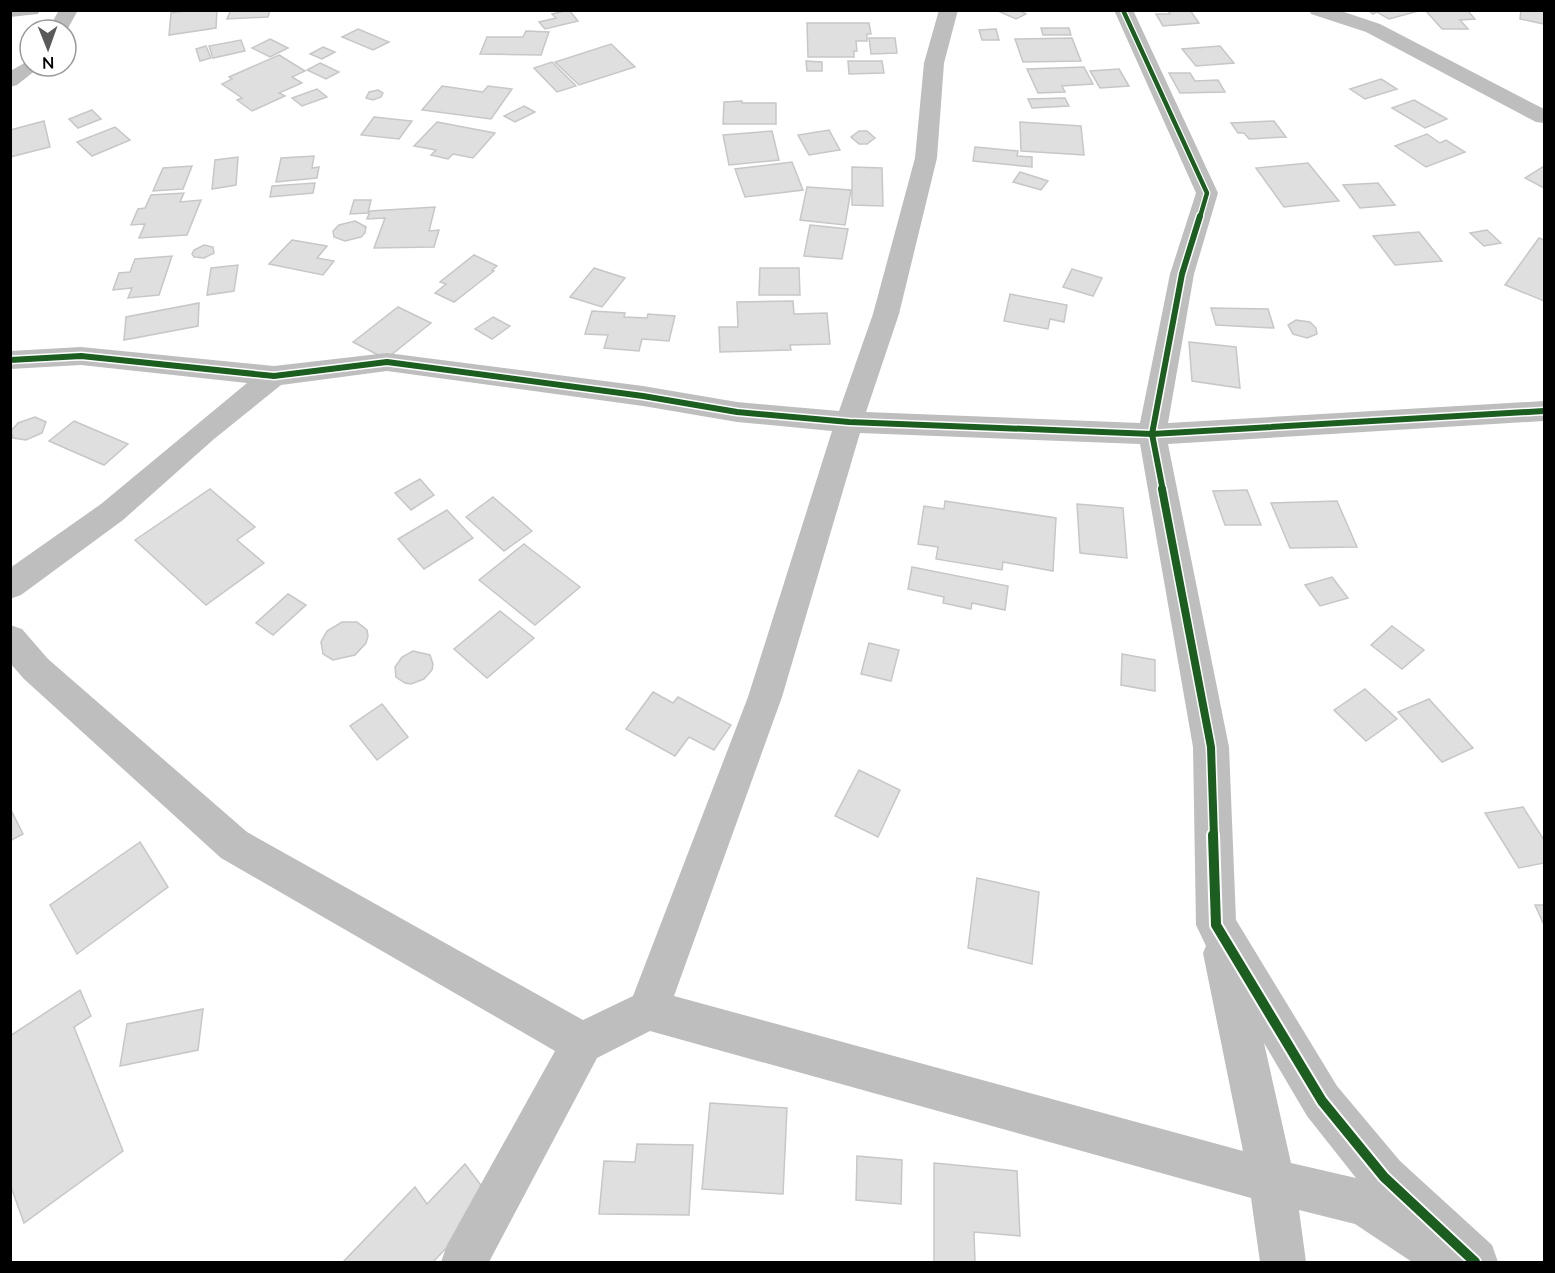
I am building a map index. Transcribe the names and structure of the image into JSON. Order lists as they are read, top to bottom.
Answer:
{
  "north": "bottom"
}
